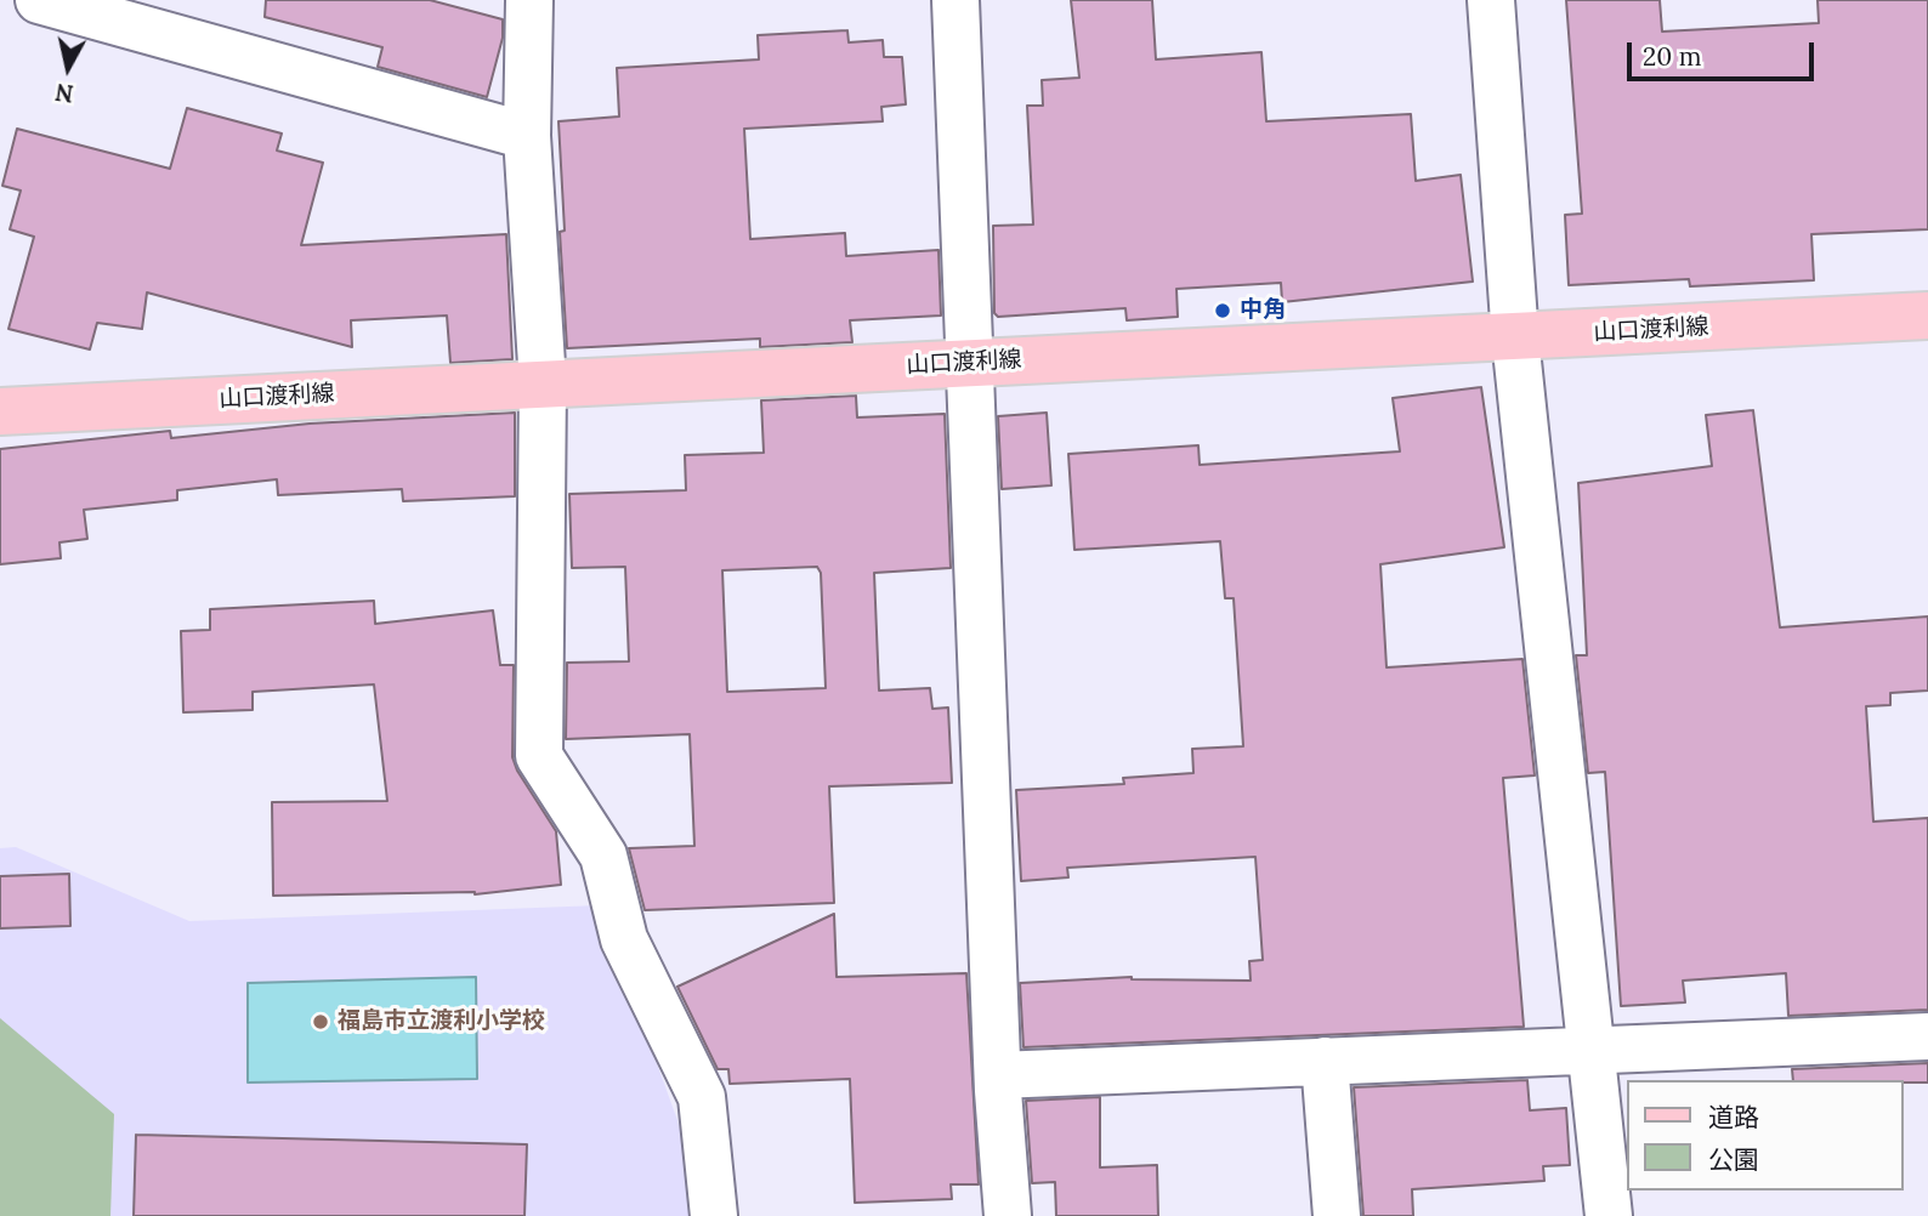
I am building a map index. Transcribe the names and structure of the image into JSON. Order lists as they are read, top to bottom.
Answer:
{
  "streets": {
    "main road": ["山口渡利線"]
  },
  "places": ["中角", "福島市立渡利小学校"],
  "legend": ["道路", "公園"],
  "scale_bar": "20 m",
  "north": "bottom"
}
